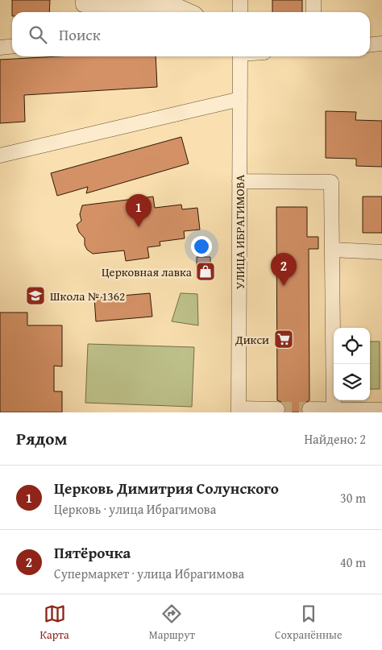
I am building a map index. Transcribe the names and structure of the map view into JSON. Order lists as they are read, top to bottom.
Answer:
{
  "streets": {
    "street": ["УЛИЦА ИБРАГИМОВА"]
  },
  "places": {
    "shop": ["Церковная лавка"],
    "school or university": ["Школа № 1362"],
    "supermarket": ["Дикси"]
  },
  "page": {
    "search": "Поиск",
    "pins": ["1", "2"],
    "heading": ["Рядом", "Найдено: 2"],
    "list": [
      {
        "mark": "1",
        "name": "Церковь Димитрия Солунского",
        "note": "Церковь · улица Ибрагимова",
        "value": "30 m"
      },
      {
        "mark": "2",
        "name": "Пятёрочка",
        "note": "Супермаркет · улица Ибрагимова",
        "value": "40 m"
      }
    ],
    "nav": ["Карта", "Маршрут", "Сохранённые"]
  }
}
